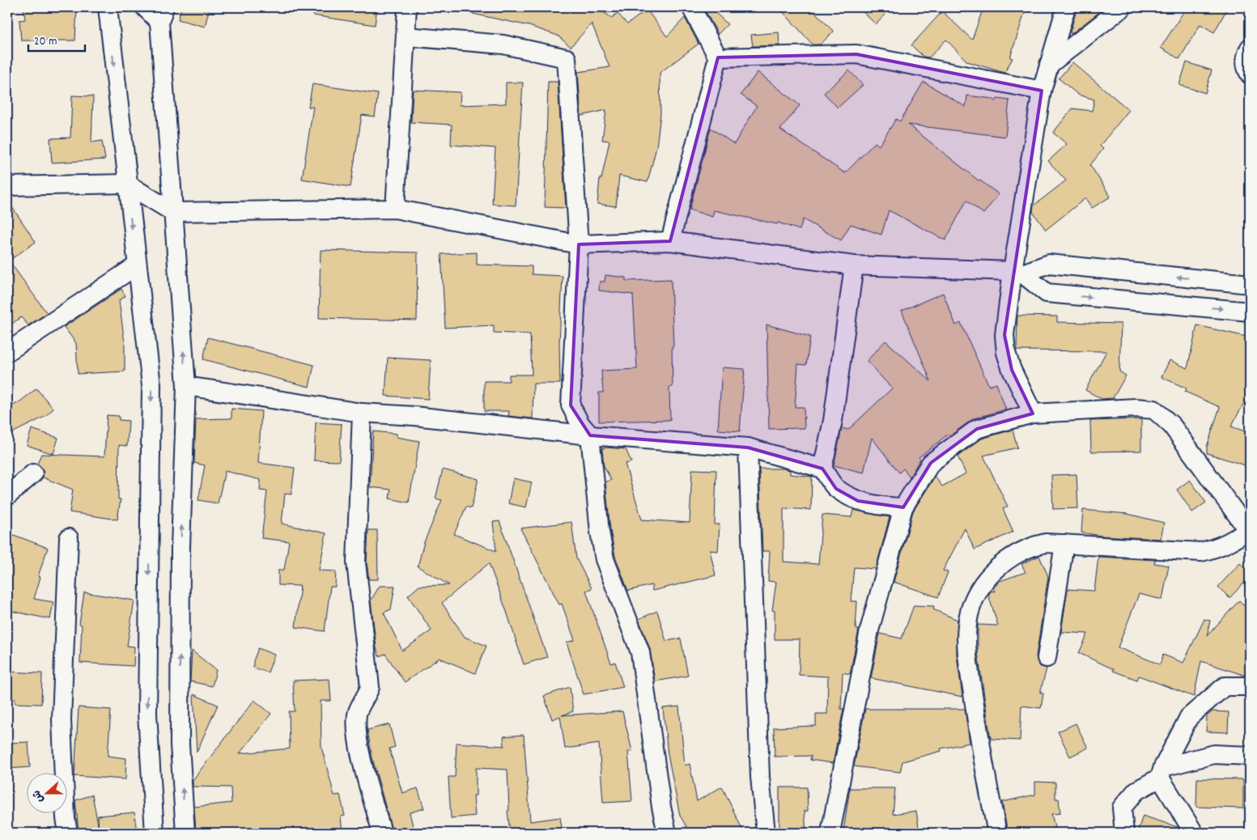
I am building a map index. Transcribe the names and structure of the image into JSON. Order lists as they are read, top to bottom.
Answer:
{
  "scale_bar": "20 m",
  "north": "left"
}
